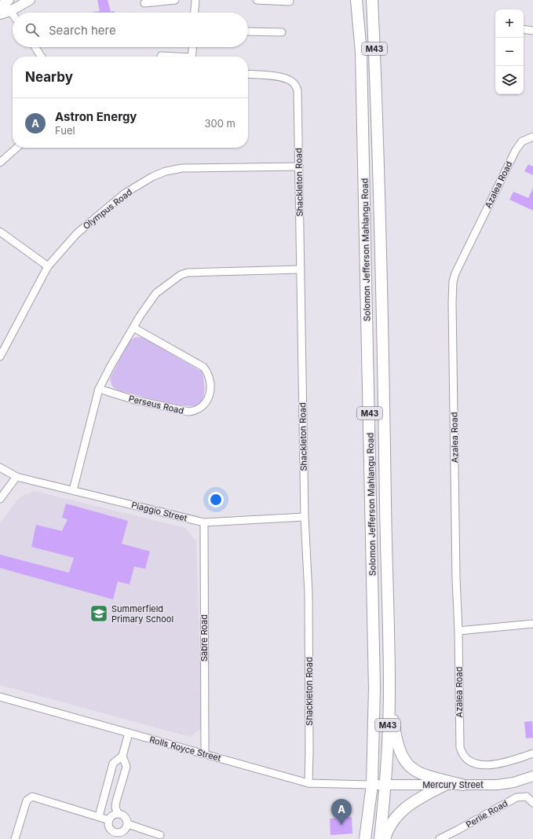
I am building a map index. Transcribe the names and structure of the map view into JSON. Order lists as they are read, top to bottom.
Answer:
{
  "streets": {
    "main road": ["M43", "Solomon Jefferson Mahlangu Road"],
    "street": [
      "Shackleton Road",
      "Azalea Road",
      "Olympus Road",
      "Perseus Road",
      "Piaggio Street",
      "Sabre Road",
      "Rolls Royce Street",
      "Mercury Street",
      "Perlie Road"
    ]
  },
  "crossings": [
    ["Shackleton Road", "Olympus Road"],
    ["Shackleton Road", "Piaggio Street"],
    ["Shackleton Road", "Rolls Royce Street"],
    ["Solomon Jefferson Mahlangu Road", "Rolls Royce Street"],
    ["Solomon Jefferson Mahlangu Road", "Mercury Street"],
    ["Piaggio Street", "Sabre Road"],
    ["Sabre Road", "Rolls Royce Street"],
    ["Rolls Royce Street", "Mercury Street"]
  ],
  "places": {
    "school or university": ["Summerfield Primary School"]
  },
  "page": {
    "map_buttons": ["+", "−"],
    "search": "Search here",
    "heading": "Nearby",
    "list": [
      {
        "mark": "A",
        "name": "Astron Energy",
        "note": "Fuel",
        "value": "300 m"
      }
    ],
    "pins": "A"
  }
}
